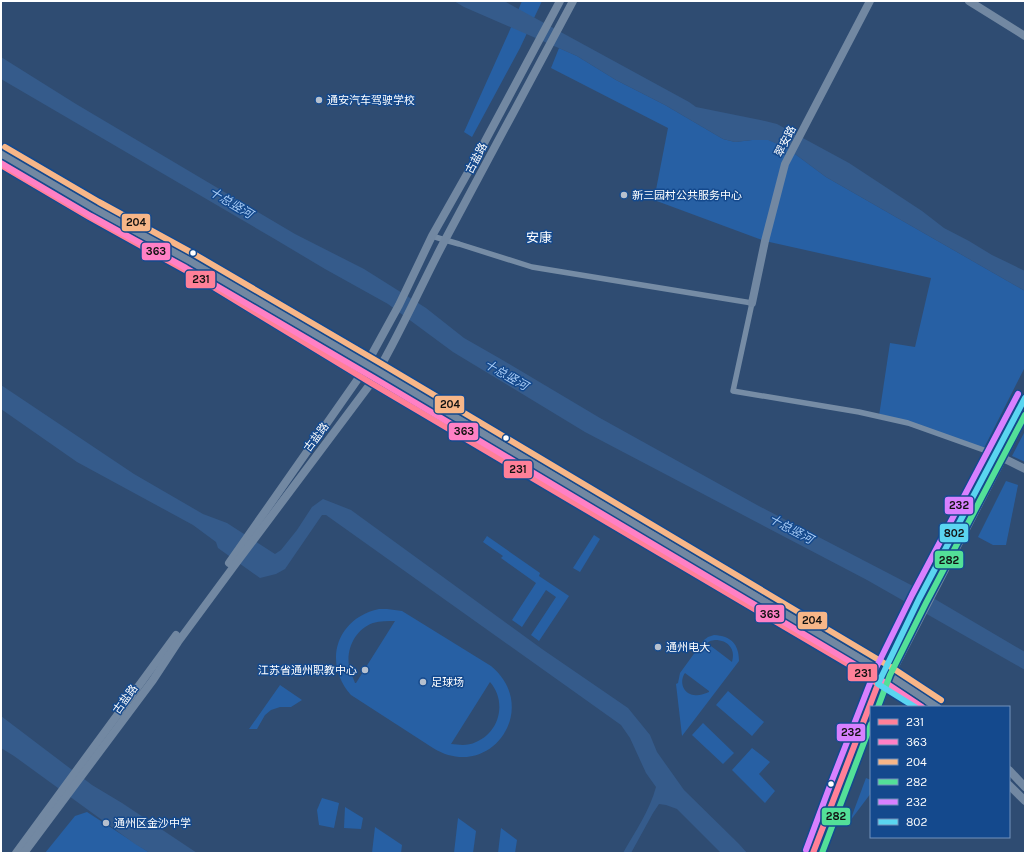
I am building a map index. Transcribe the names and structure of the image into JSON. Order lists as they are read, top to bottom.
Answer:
{
  "streets": {
    "main road": ["翠安路", "古盐路"]
  },
  "districts": ["安康"],
  "water": ["十总竖河"],
  "places": [
    "通安汽车驾驶学校",
    "新三园村公共服务中心",
    "通州电大",
    "江苏省通州职教中心",
    "足球场",
    "通州区金沙中学"
  ],
  "lines": [
    "transit line 204",
    "transit line 363",
    "transit line 231",
    "transit line 232",
    "transit line 802",
    "transit line 282"
  ],
  "legend": [
    "231",
    "363",
    "204",
    "282",
    "232",
    "802"
  ]
}
